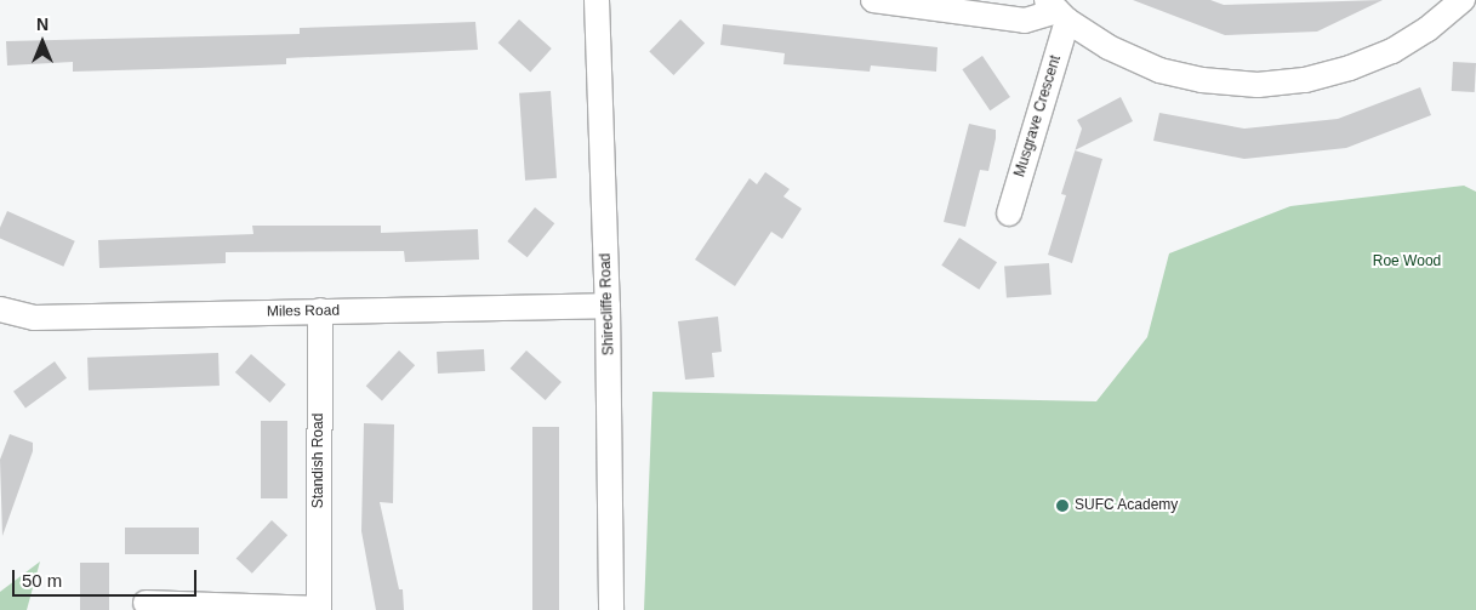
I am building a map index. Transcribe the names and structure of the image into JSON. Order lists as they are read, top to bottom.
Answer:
{
  "streets": {
    "street": [
      "Musgrave Crescent",
      "Shirecliffe Road",
      "Miles Road",
      "Standish Road"
    ]
  },
  "crossings": [
    ["Shirecliffe Road", "Miles Road"],
    ["Miles Road", "Standish Road"]
  ],
  "parks": ["Roe Wood"],
  "places": ["SUFC Academy"],
  "scale_bar": "50 m",
  "north": "top"
}
